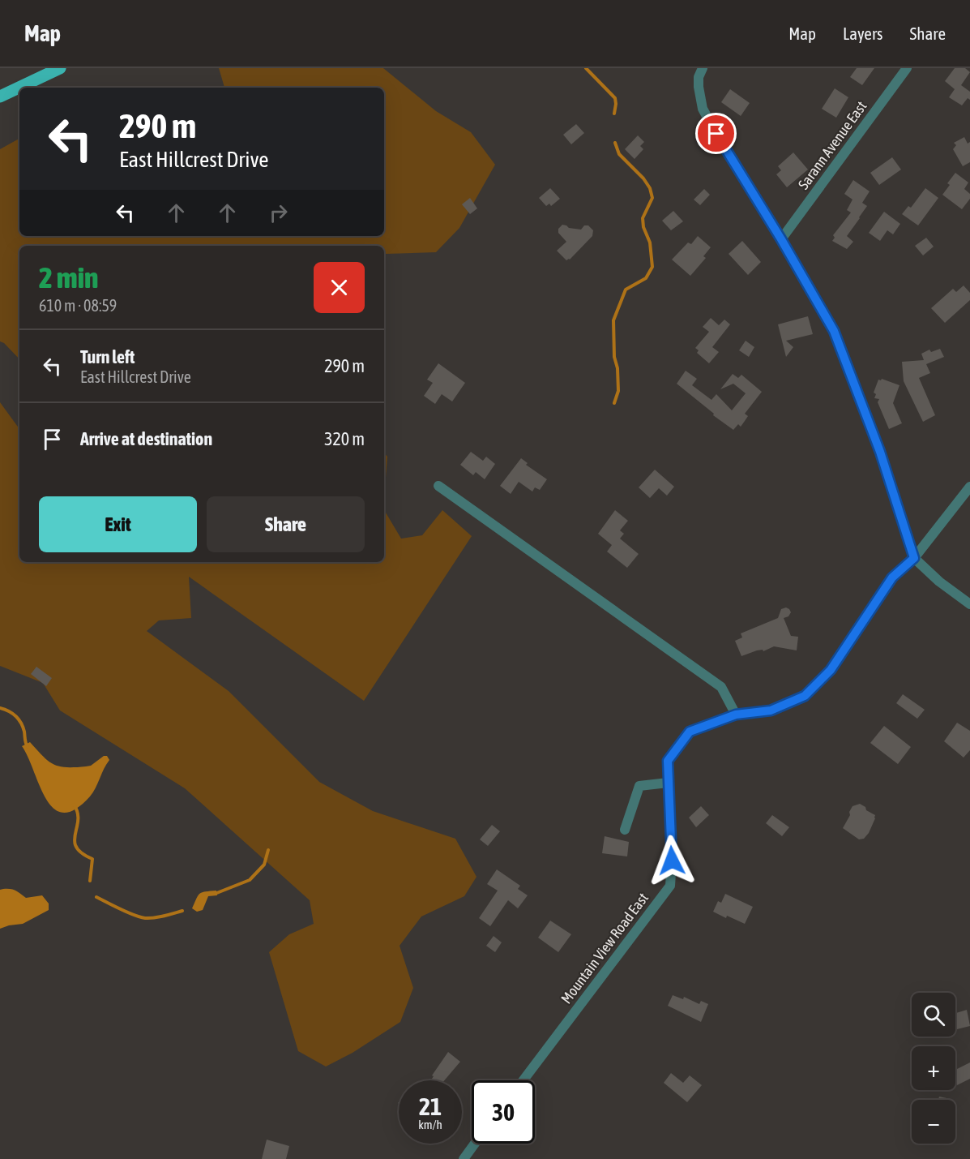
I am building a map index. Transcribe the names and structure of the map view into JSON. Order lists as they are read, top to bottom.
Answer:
{
  "streets": {
    "street": ["Sarann Avenue East", "Mountain View Road East"]
  },
  "page": {
    "header": "Map",
    "nav": ["Map", "Layers", "Share"],
    "turn": ["290 m", "East Hillcrest Drive"],
    "heading": ["2 min", "610 m · 08:59"],
    "list": [
      {
        "name": "Turn left",
        "note": "East Hillcrest Drive",
        "value": "290 m"
      },
      {
        "name": "Arrive at destination",
        "value": "320 m"
      }
    ],
    "buttons": ["Exit", "Share"],
    "map_buttons": ["+", "−"],
    "speed": "21 km/h",
    "limit": "30"
  }
}
